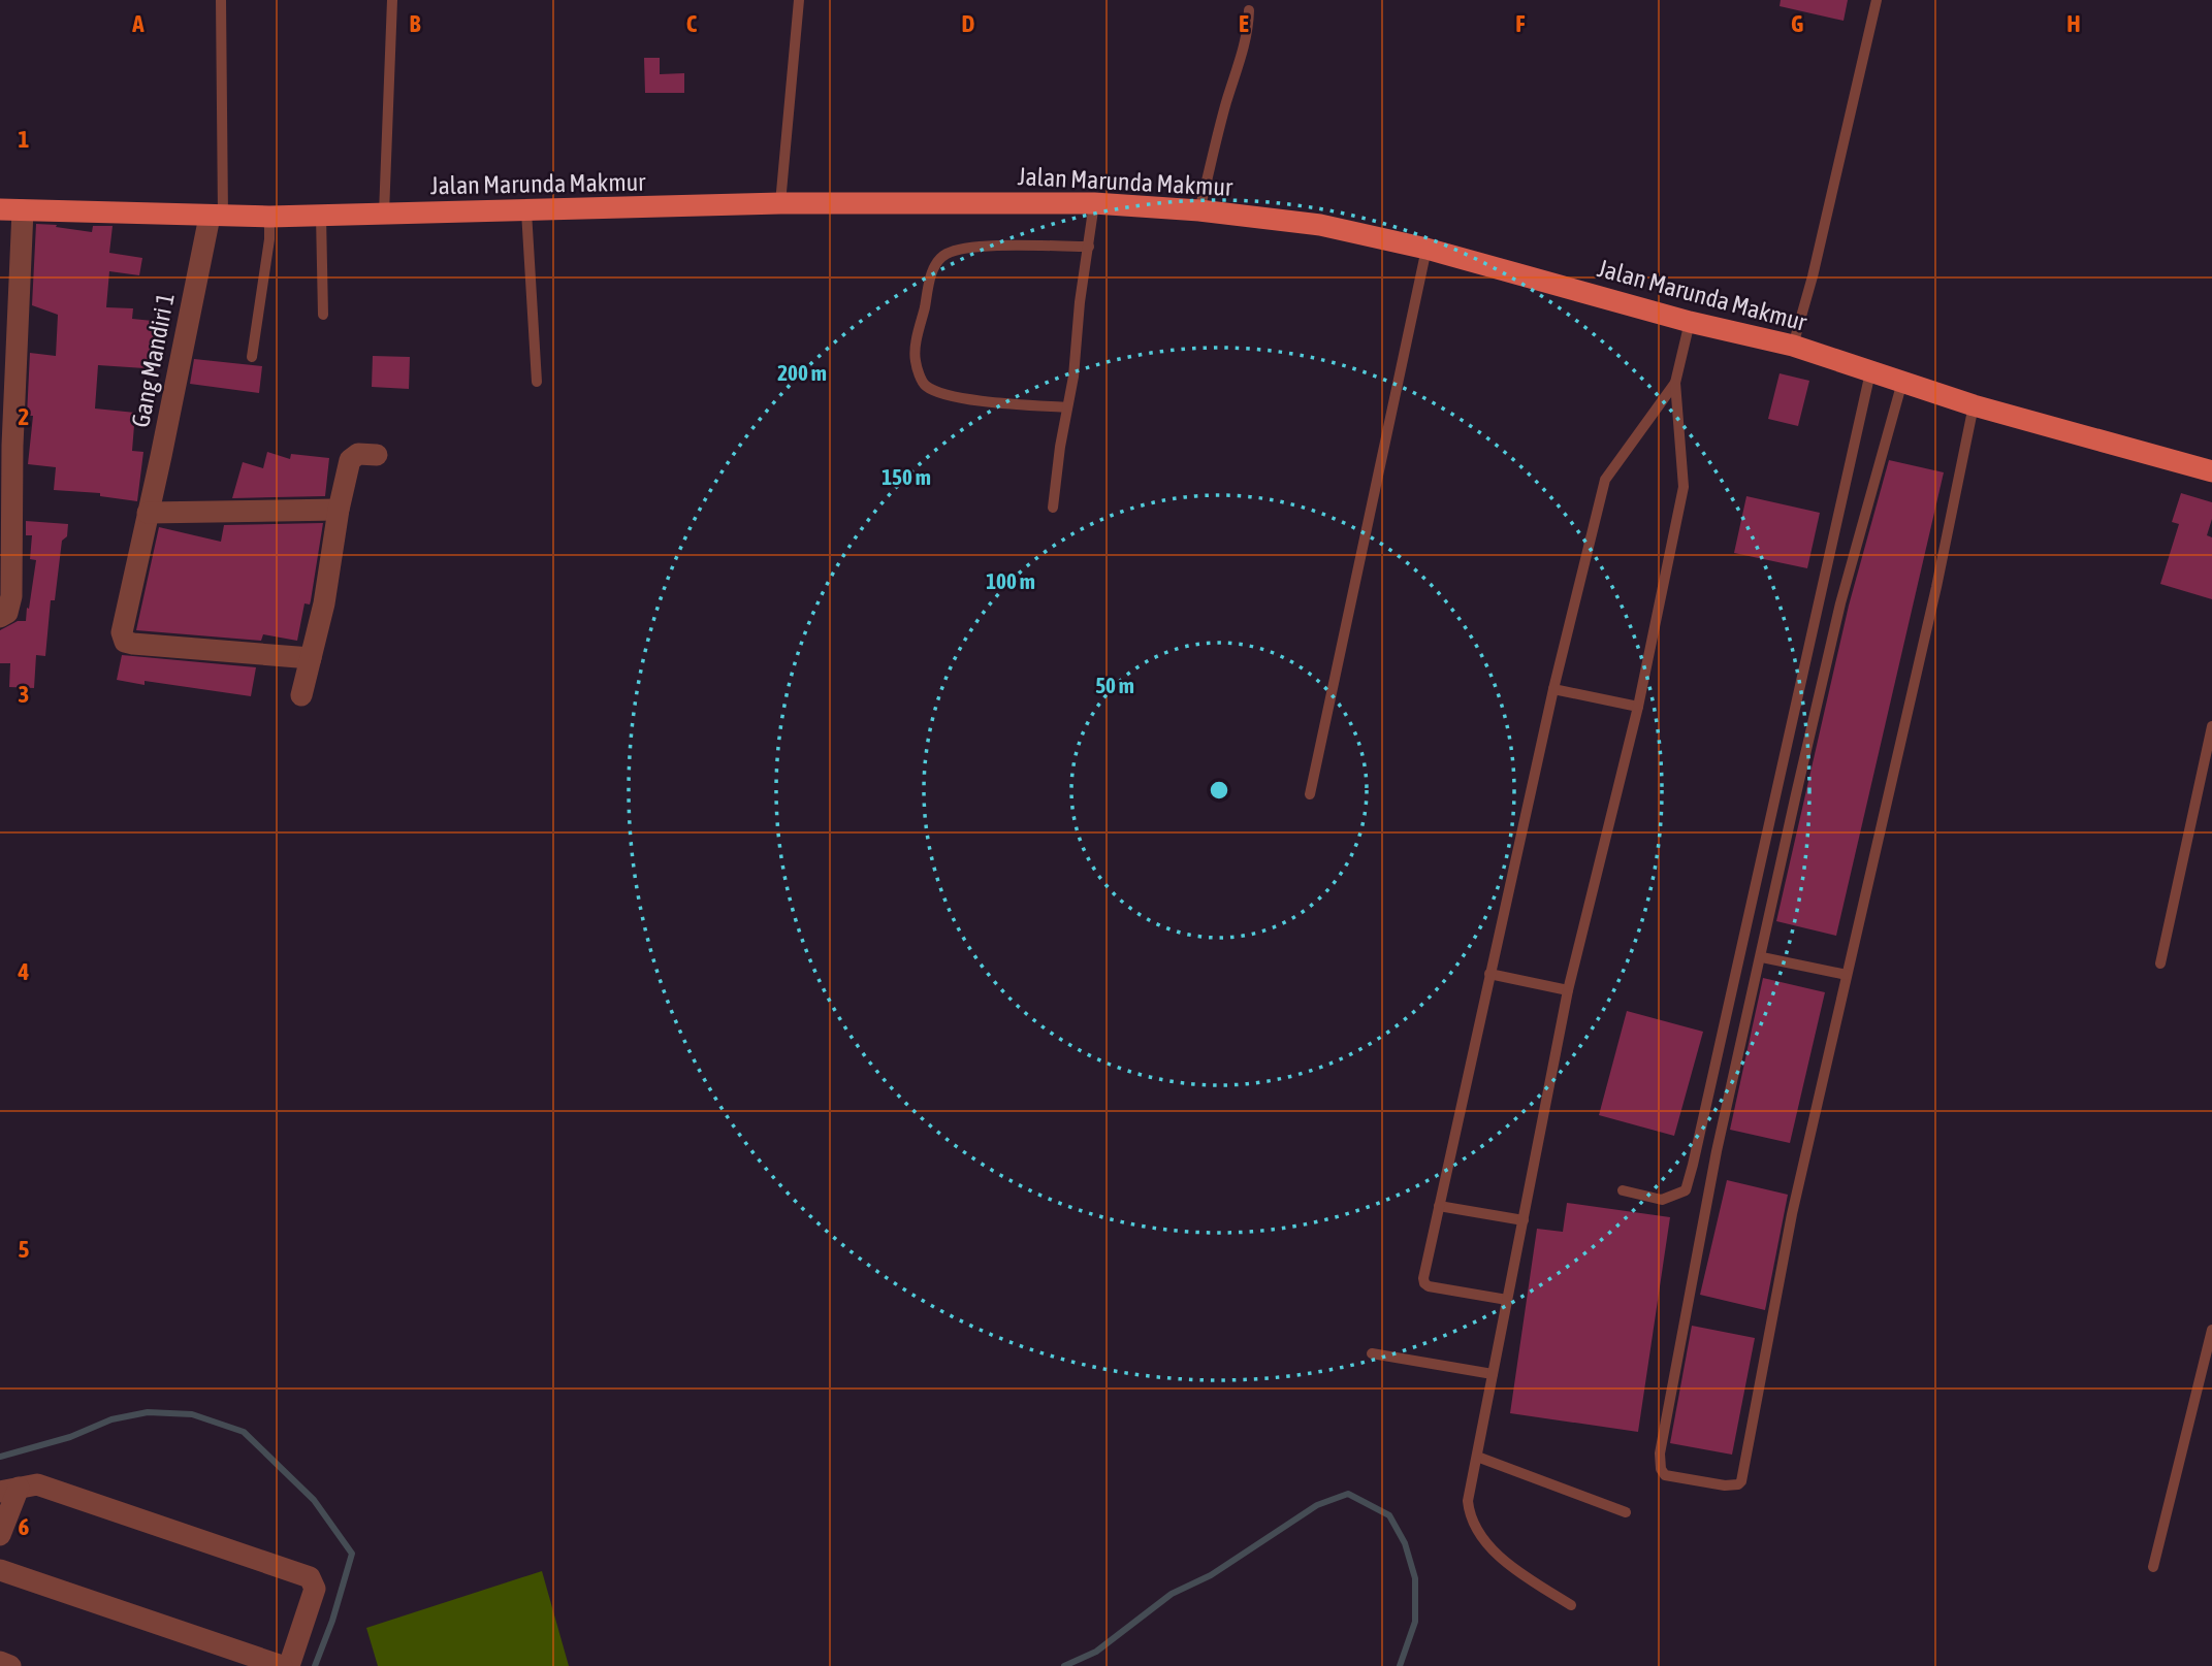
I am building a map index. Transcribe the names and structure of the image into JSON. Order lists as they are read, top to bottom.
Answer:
{
  "streets": {
    "main road": ["Jalan Marunda Makmur"],
    "street": ["Gang Mandiri 1"]
  },
  "crossings": [
    ["Jalan Marunda Makmur", "Gang Mandiri 1"]
  ],
  "grid": {
    "columns": [
      "A",
      "B",
      "C",
      "D",
      "E",
      "F",
      "G",
      "H"
    ],
    "rows": [
      "1",
      "2",
      "3",
      "4",
      "5",
      "6"
    ]
  },
  "rings": [
    "200 m",
    "150 m",
    "100 m",
    "50 m"
  ]
}
